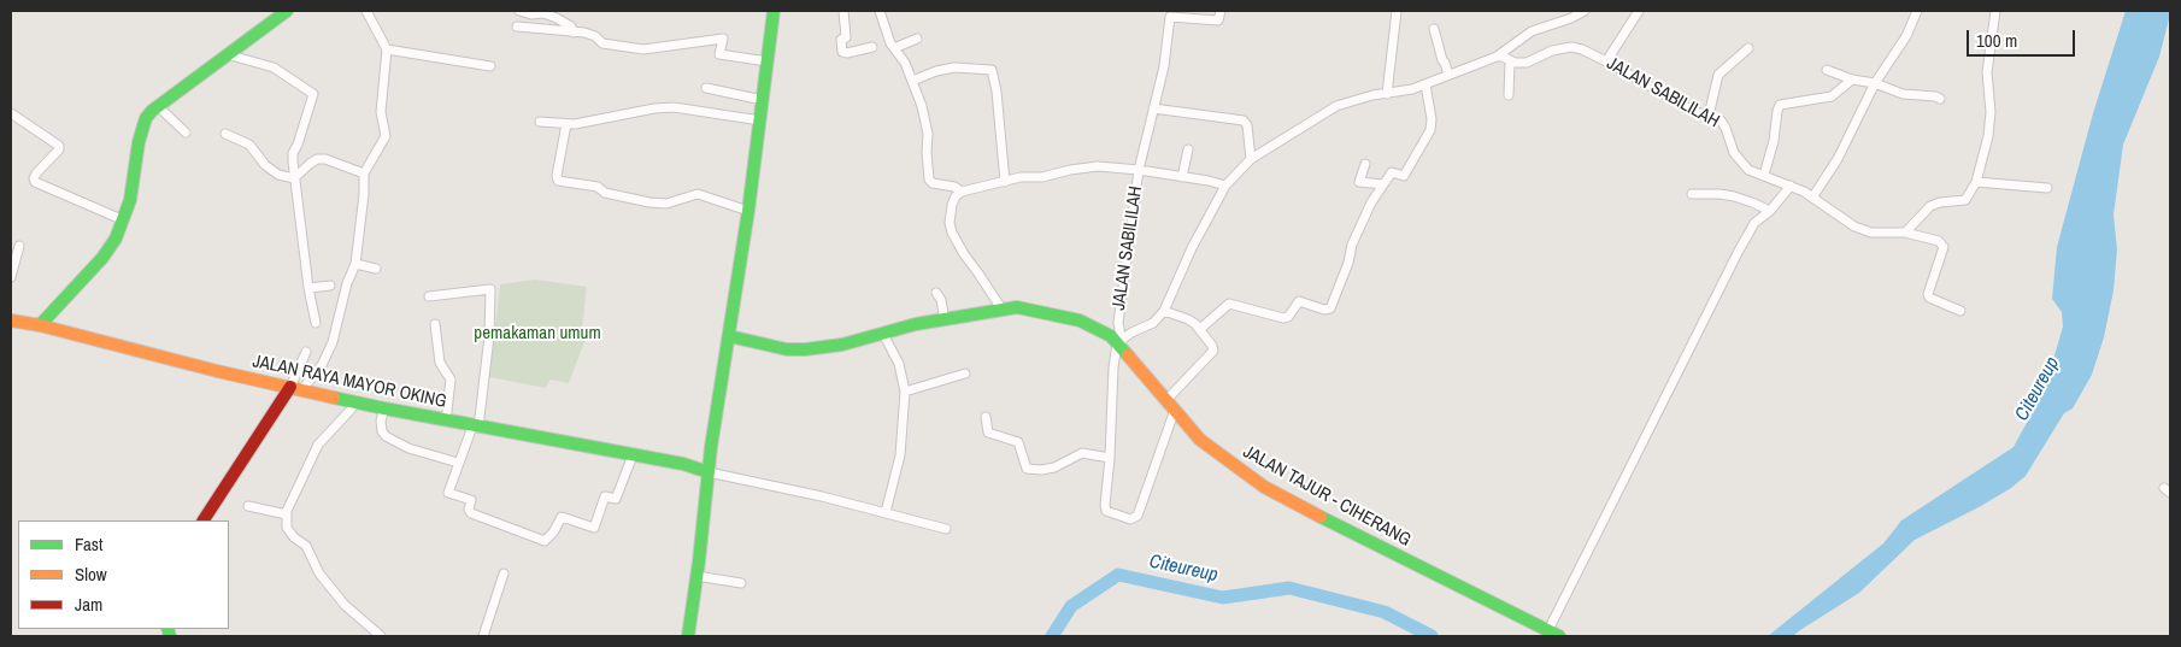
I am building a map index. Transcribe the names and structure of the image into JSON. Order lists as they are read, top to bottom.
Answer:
{
  "streets": {
    "main road": ["JALAN RAYA MAYOR OKING", "JALAN TAJUR - CIHERANG"],
    "street": ["JALAN SABILILAH"]
  },
  "crossings": [
    ["JALAN SABILILAH", "JALAN TAJUR - CIHERANG"]
  ],
  "water": ["Citeureup"],
  "parks": ["pemakaman umum"],
  "legend": ["Fast", "Slow", "Jam"],
  "scale_bar": "100 m"
}
